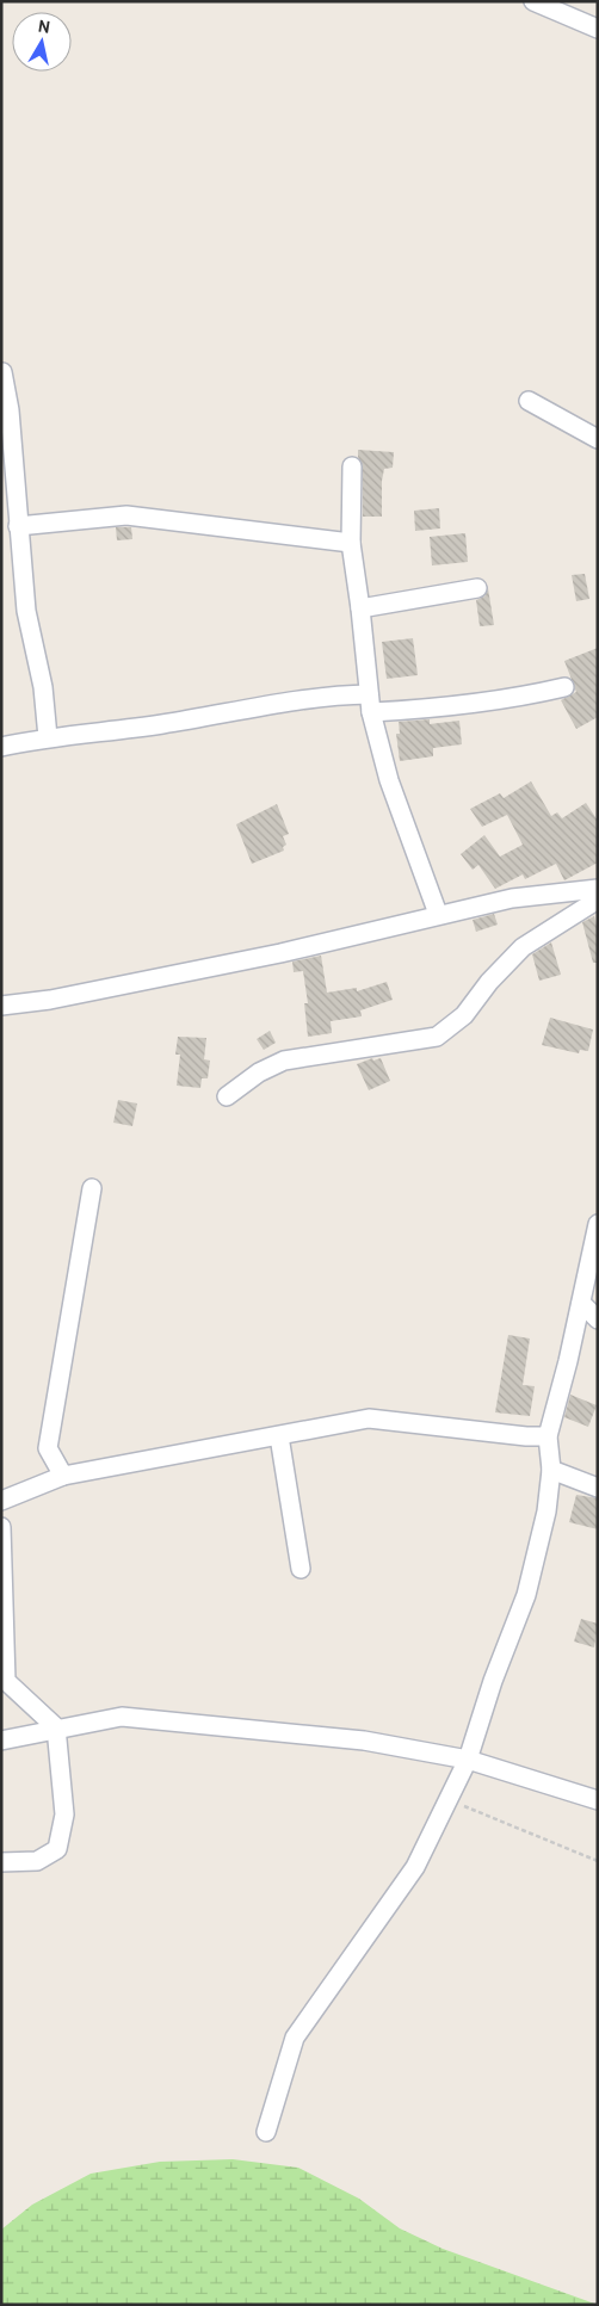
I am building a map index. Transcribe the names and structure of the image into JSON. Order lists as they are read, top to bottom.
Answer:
{
  "north": "top"
}
